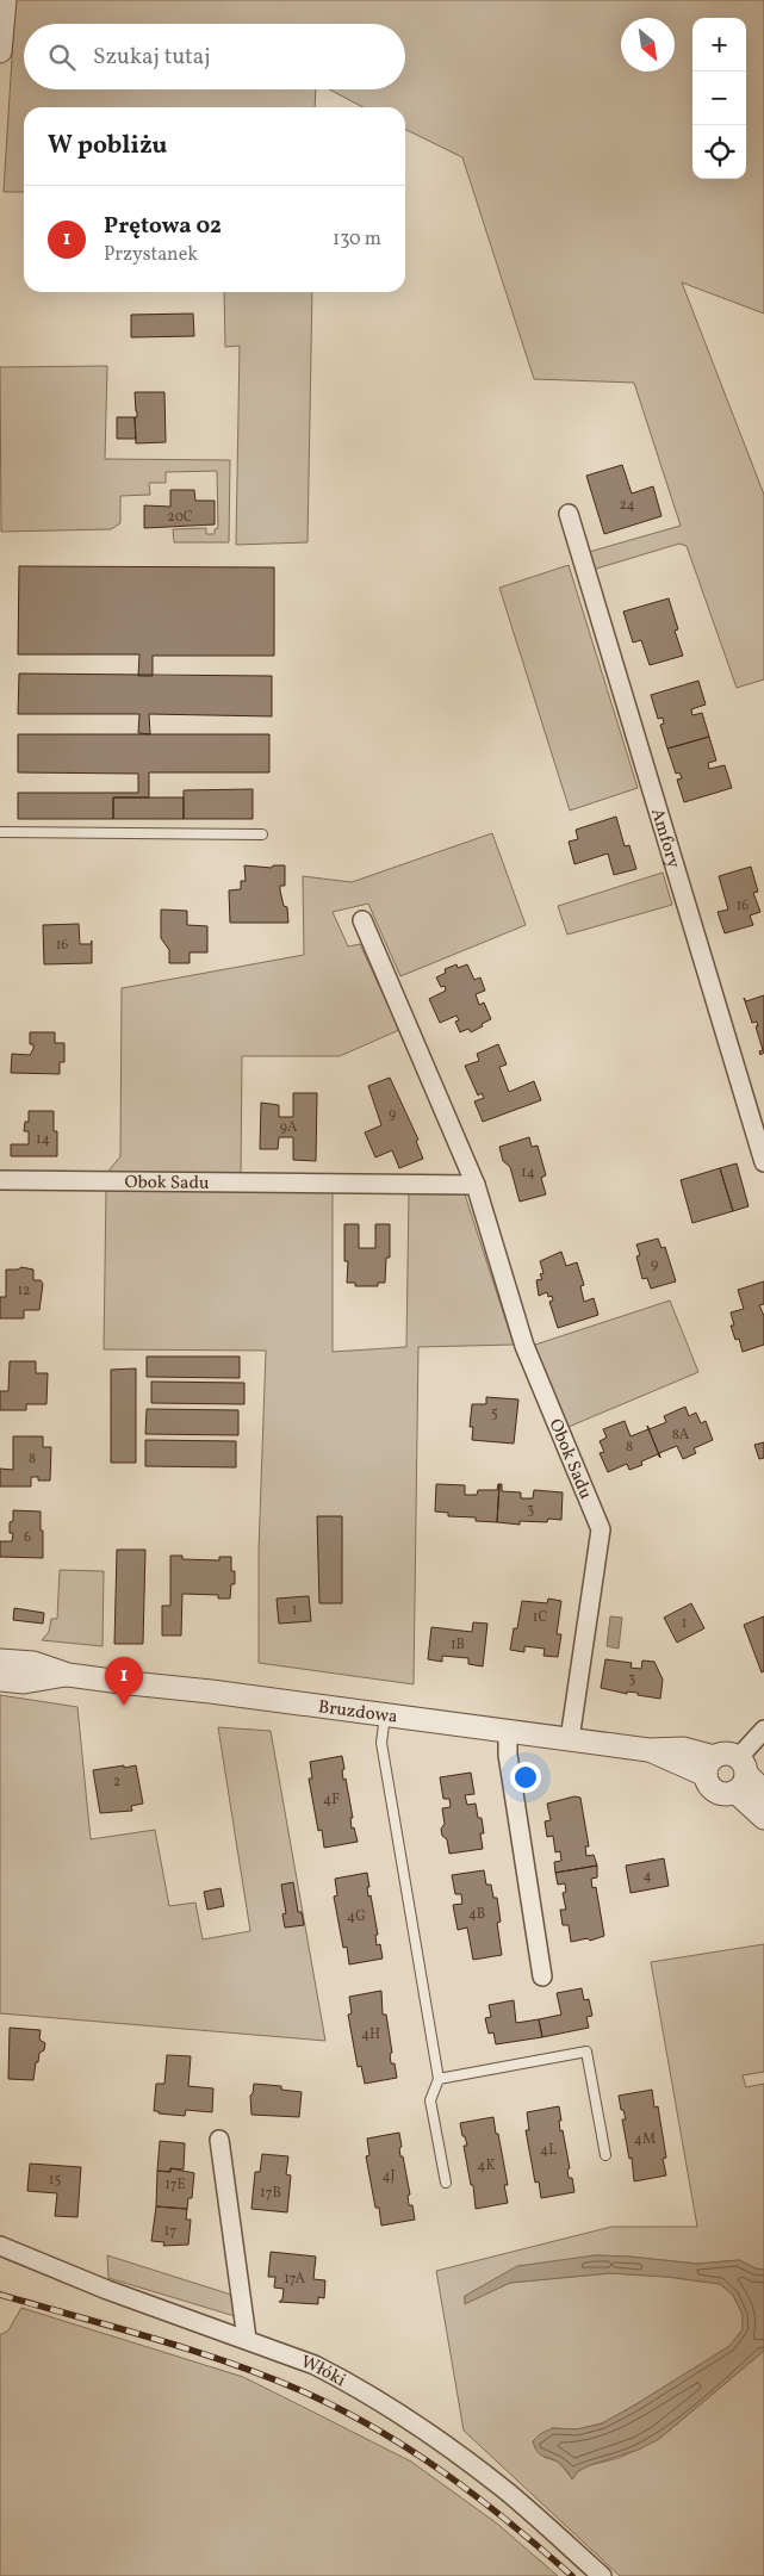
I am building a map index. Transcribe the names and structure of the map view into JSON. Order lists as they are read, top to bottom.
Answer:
{
  "streets": {
    "street": [
      "Amfory",
      "Obok Sadu",
      "Bruzdowa",
      "Włóki"
    ]
  },
  "crossings": [
    ["Obok Sadu", "Bruzdowa"]
  ],
  "house_numbers": [
    "24",
    "20C",
    "16",
    "16",
    "9",
    "9A",
    "14",
    "14",
    "9",
    "12",
    "5",
    "8A",
    "8",
    "8",
    "3",
    "6",
    "1",
    "1C",
    "1",
    "1B",
    "3",
    "2",
    "4F",
    "4",
    "4B",
    "4G",
    "4H",
    "4M",
    "4L",
    "4K",
    "4J",
    "15",
    "17E",
    "17B",
    "17",
    "17A"
  ],
  "north": "bottom right",
  "page": {
    "map_buttons": ["+", "−"],
    "search": "Szukaj tutaj",
    "heading": "W pobliżu",
    "list": [
      {
        "mark": "1",
        "name": "Prętowa 02",
        "note": "Przystanek",
        "value": "130 m"
      }
    ],
    "pins": "1"
  }
}
